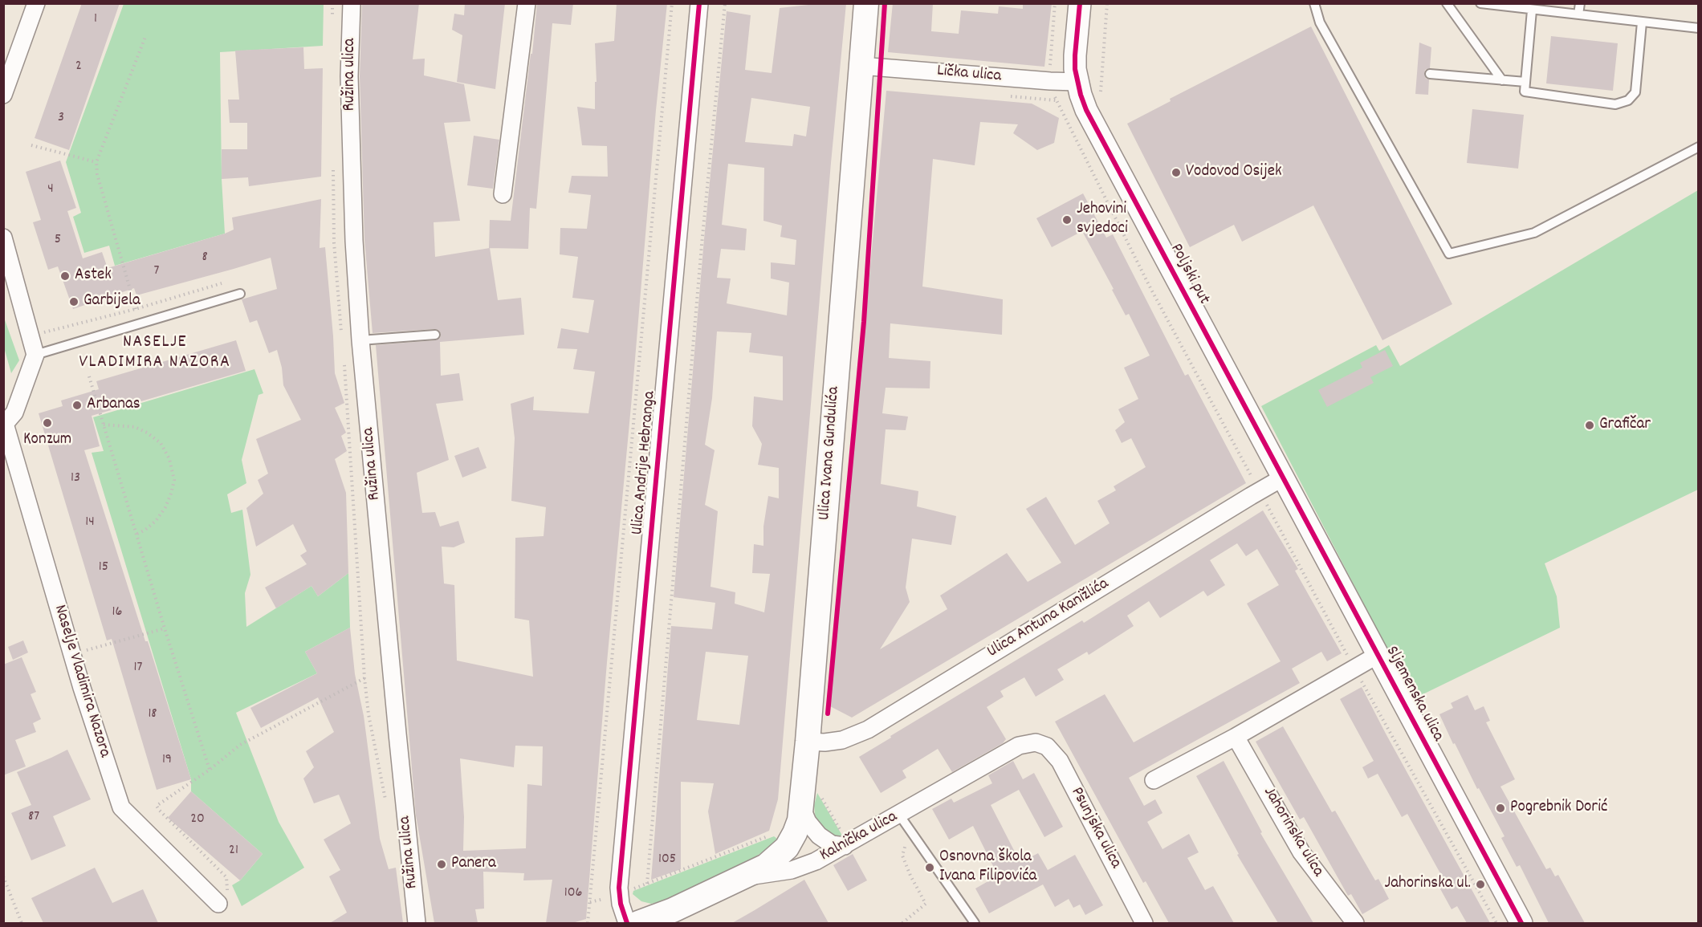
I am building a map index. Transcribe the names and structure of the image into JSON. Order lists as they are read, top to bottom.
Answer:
{
  "streets": {
    "main road": ["Ulica Ivana Gundulića", "Kalnička ulica"],
    "street": [
      "Ružina ulica",
      "Lička ulica",
      "Poljski put",
      "Ulica Andrije Hebranga",
      "Ulica Antuna Kanižlića",
      "Naselje Vladimira Nazora",
      "Sljemenska ulica",
      "Psunjska ulica",
      "Jahorinska ulica"
    ]
  },
  "crossings": [
    ["Lička ulica", "Poljski put"],
    ["Lička ulica", "Ulica Ivana Gundulića"],
    ["Poljski put", "Ulica Antuna Kanižlića"],
    ["Poljski put", "Sljemenska ulica"],
    ["Ulica Ivana Gundulića", "Ulica Antuna Kanižlića"],
    ["Ulica Ivana Gundulića", "Kalnička ulica"],
    ["Ulica Antuna Kanižlića", "Sljemenska ulica"],
    ["Psunjska ulica", "Kalnička ulica"]
  ],
  "districts": ["NASELJE VLADIMIRA NAZORA"],
  "places": [
    "Vodovod Osijek",
    "Jehovini svjedoci",
    "Astek",
    "Garbijela",
    "Arbanas",
    "Konzum",
    "Grafičar",
    "Pogrebnik Dorić",
    "Panera",
    "Osnovna škola Ivana Filipovića",
    "Jahorinska ul."
  ],
  "house_numbers": [
    "1",
    "2",
    "3",
    "4",
    "5",
    "8",
    "7",
    "13",
    "14",
    "15",
    "16",
    "17",
    "18",
    "19",
    "87",
    "20",
    "21",
    "105",
    "106"
  ]
}
